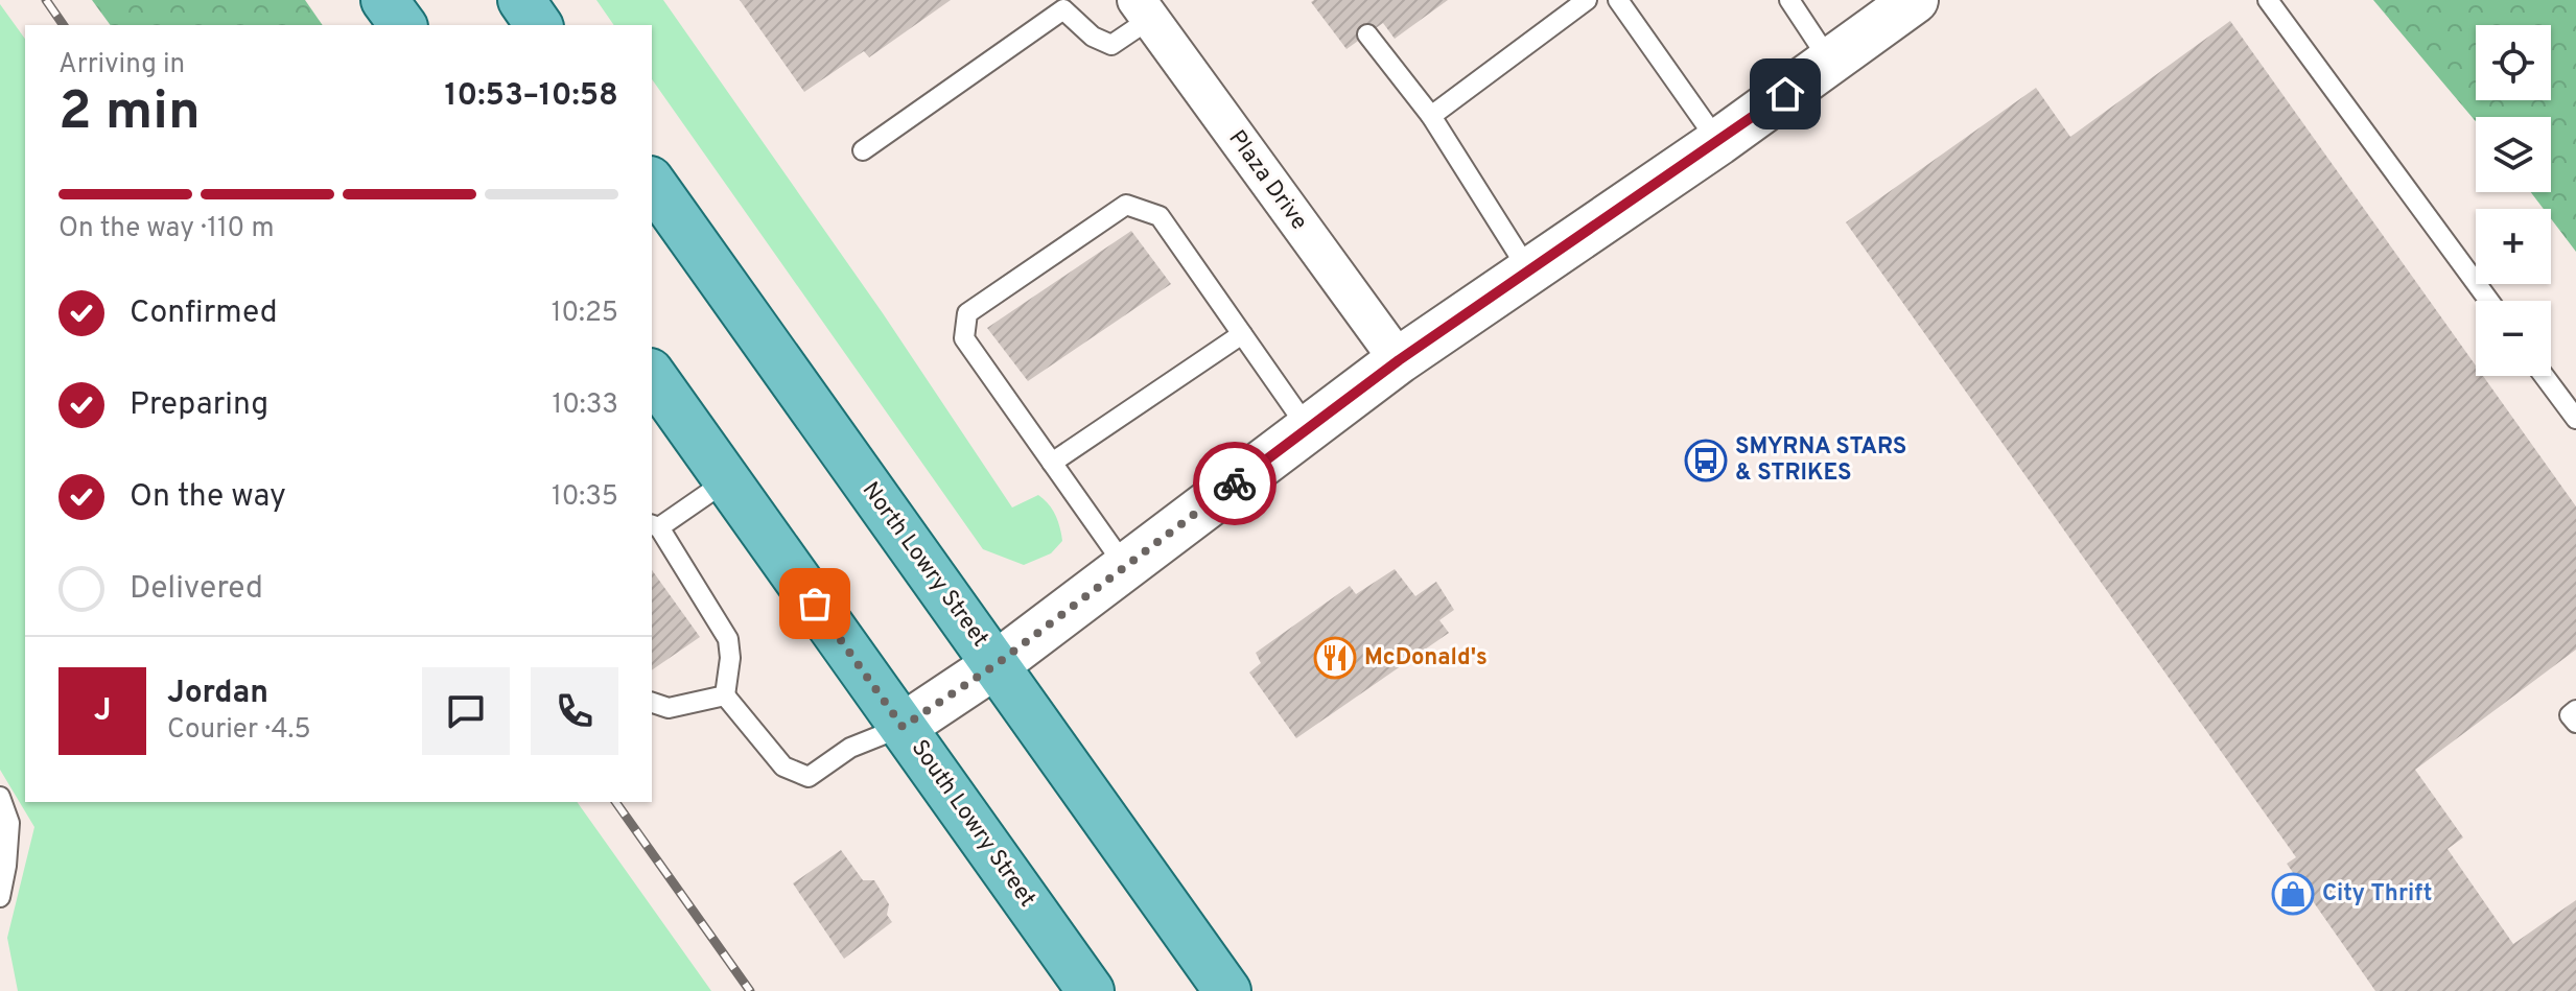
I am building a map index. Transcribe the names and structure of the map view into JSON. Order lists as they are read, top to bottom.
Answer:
{
  "streets": {
    "main road": ["North Lowry Street", "South Lowry Street"],
    "street": ["Plaza Drive"]
  },
  "places": {
    "bus stop": ["SMYRNA STARS & STRIKES"],
    "restaurant": ["McDonald's"],
    "shop": ["City Thrift"]
  },
  "page": {
    "map_buttons": ["+", "−"],
    "heading": ["2 min", "Arriving in", "10:53–10:58"],
    "panel": ["Jordan", "Courier · 4.5"],
    "bar": "On the way · 110 m",
    "list": [
      ["Confirmed", "10:25"],
      ["Preparing", "10:33"],
      ["On the way", "10:35"],
      "Delivered"
    ],
    "round": "J"
  }
}
